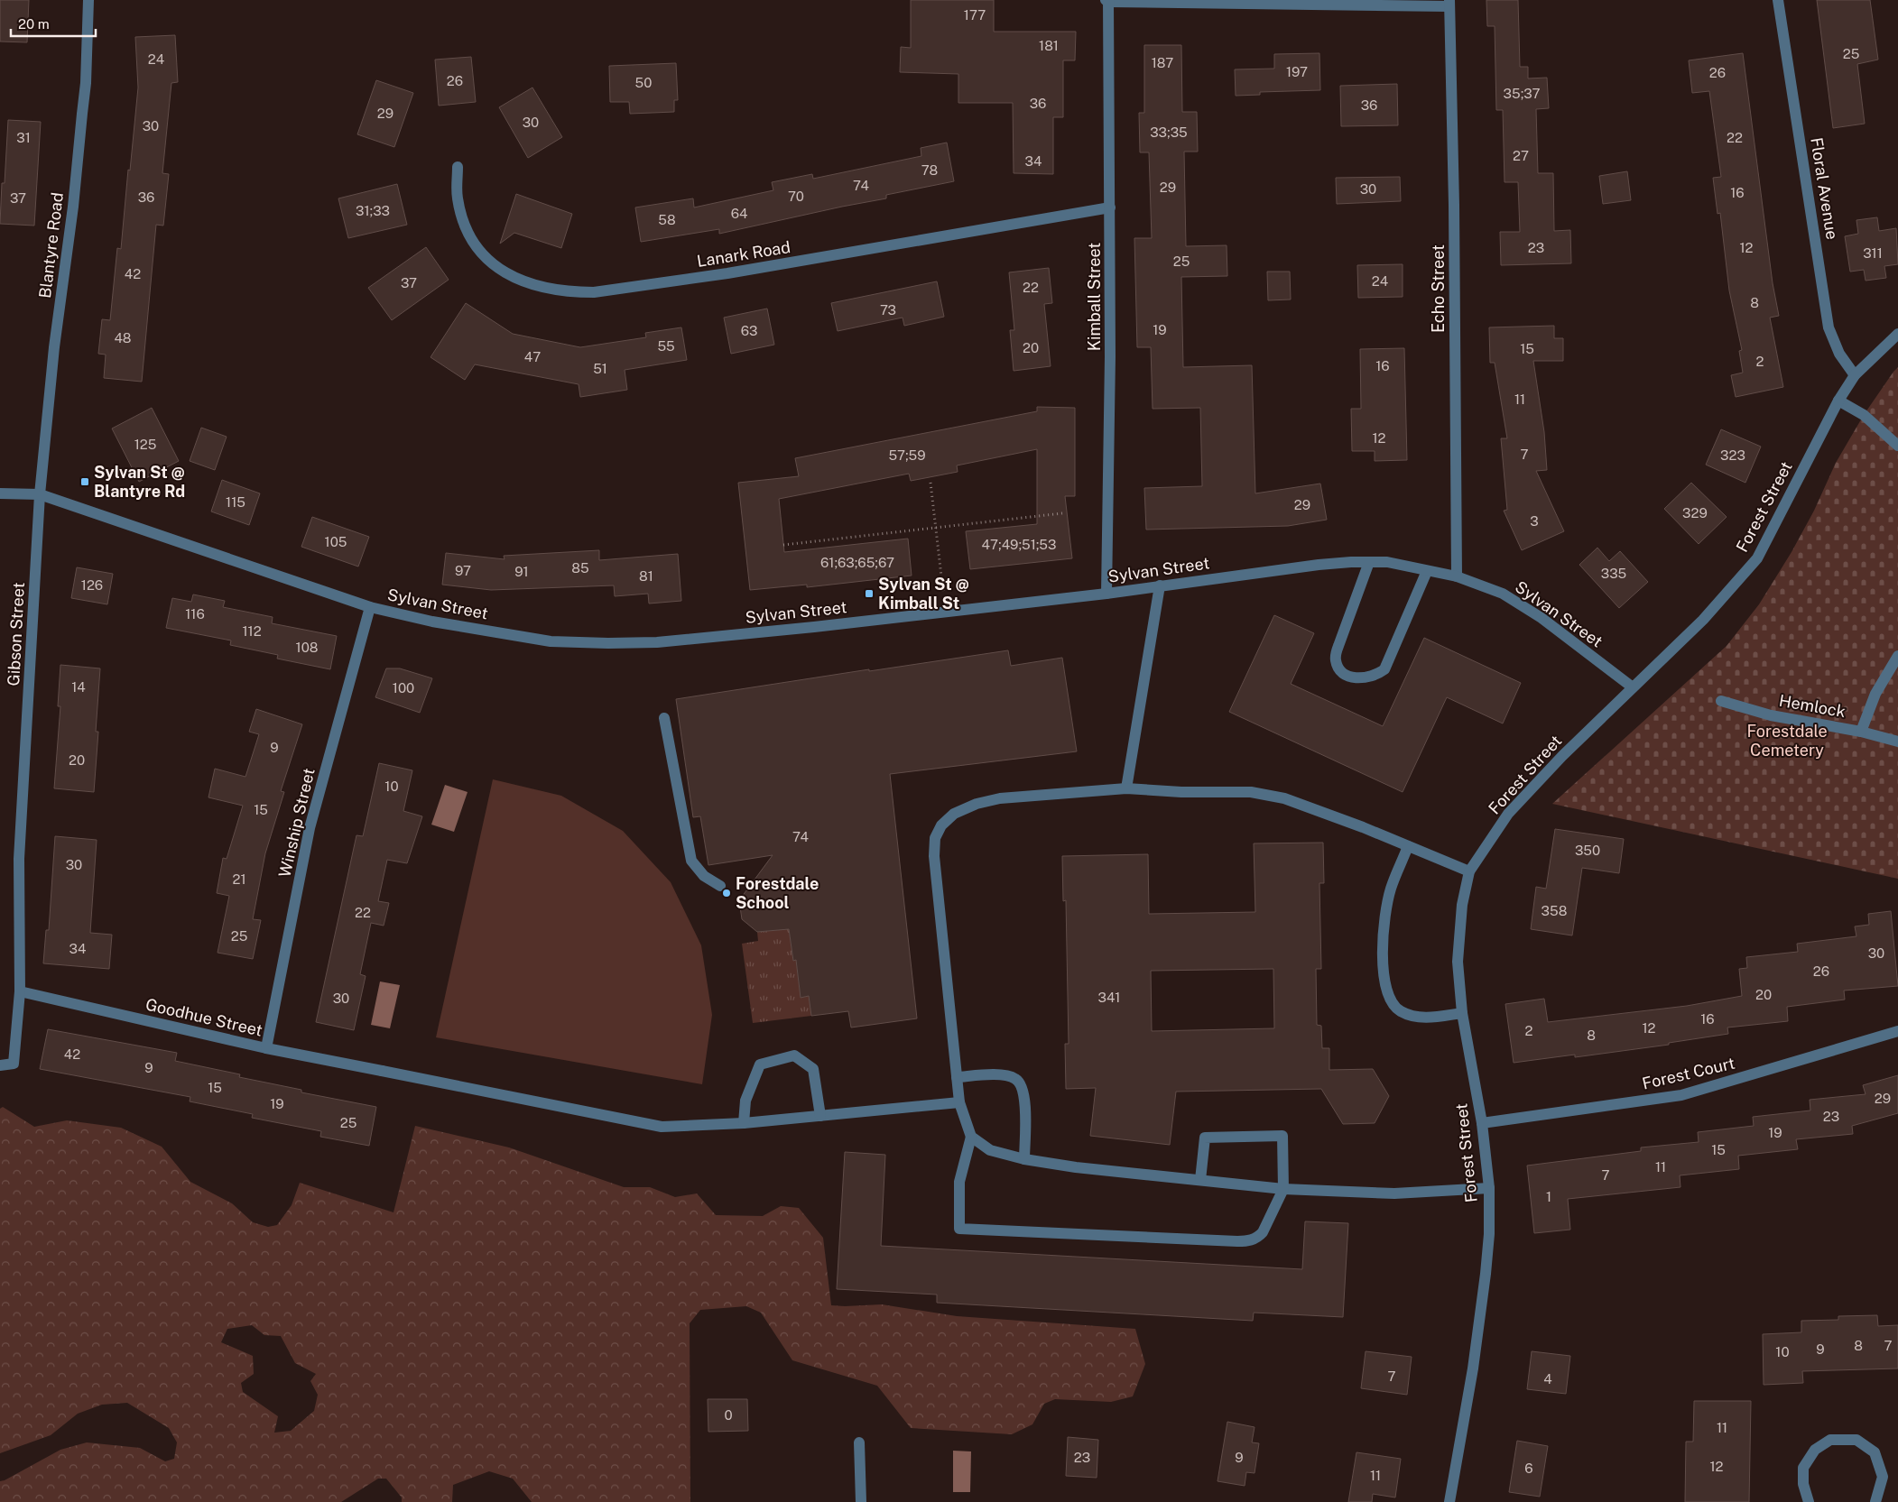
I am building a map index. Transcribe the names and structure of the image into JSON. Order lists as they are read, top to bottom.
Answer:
{
  "streets": {
    "street": [
      "Floral Avenue",
      "Blantyre Road",
      "Lanark Road",
      "Echo Street",
      "Kimball Street",
      "Forest Street",
      "Sylvan Street",
      "Gibson Street",
      "Hemlock",
      "Winship Street",
      "Goodhue Street",
      "Forest Court"
    ]
  },
  "crossings": [
    ["Floral Avenue", "Forest Street"],
    ["Blantyre Road", "Sylvan Street"],
    ["Blantyre Road", "Gibson Street"],
    ["Lanark Road", "Kimball Street"],
    ["Echo Street", "Sylvan Street"],
    ["Kimball Street", "Sylvan Street"],
    ["Forest Street", "Sylvan Street"],
    ["Forest Street", "Forest Court"],
    ["Sylvan Street", "Gibson Street"],
    ["Sylvan Street", "Winship Street"],
    ["Gibson Street", "Goodhue Street"],
    ["Winship Street", "Goodhue Street"]
  ],
  "parks": ["Forestdale Cemetery"],
  "places": {
    "transit": ["Sylvan St @ Blantyre Rd", "Sylvan St @ Kimball St"],
    "other": ["Forestdale School"]
  },
  "house_numbers": [
    "177",
    "181",
    "25",
    "24",
    "187",
    "197",
    "26",
    "26",
    "50",
    "35;37",
    "36",
    "36",
    "29",
    "30",
    "30",
    "33;35",
    "31",
    "22",
    "27",
    "34",
    "78",
    "74",
    "29",
    "30",
    "16",
    "70",
    "36",
    "37",
    "31;33",
    "64",
    "58",
    "23",
    "12",
    "311",
    "25",
    "42",
    "24",
    "37",
    "22",
    "8",
    "73",
    "19",
    "63",
    "48",
    "55",
    "20",
    "15",
    "47",
    "2",
    "16",
    "51",
    "11",
    "12",
    "125",
    "7",
    "57;59",
    "323",
    "115",
    "29",
    "329",
    "3",
    "105",
    "47;49;51;53",
    "61;63;65;67",
    "85",
    "97",
    "91",
    "335",
    "81",
    "126",
    "116",
    "112",
    "108",
    "14",
    "100",
    "9",
    "20",
    "10",
    "15",
    "74",
    "350",
    "30",
    "21",
    "358",
    "22",
    "25",
    "34",
    "30",
    "26",
    "20",
    "341",
    "30",
    "16",
    "12",
    "2",
    "8",
    "42",
    "9",
    "15",
    "29",
    "19",
    "23",
    "25",
    "19",
    "15",
    "11",
    "7",
    "1",
    "8",
    "7",
    "9",
    "10",
    "7",
    "4",
    "0",
    "11",
    "23",
    "9",
    "12",
    "6",
    "11"
  ],
  "scale_bar": "20 m"
}
